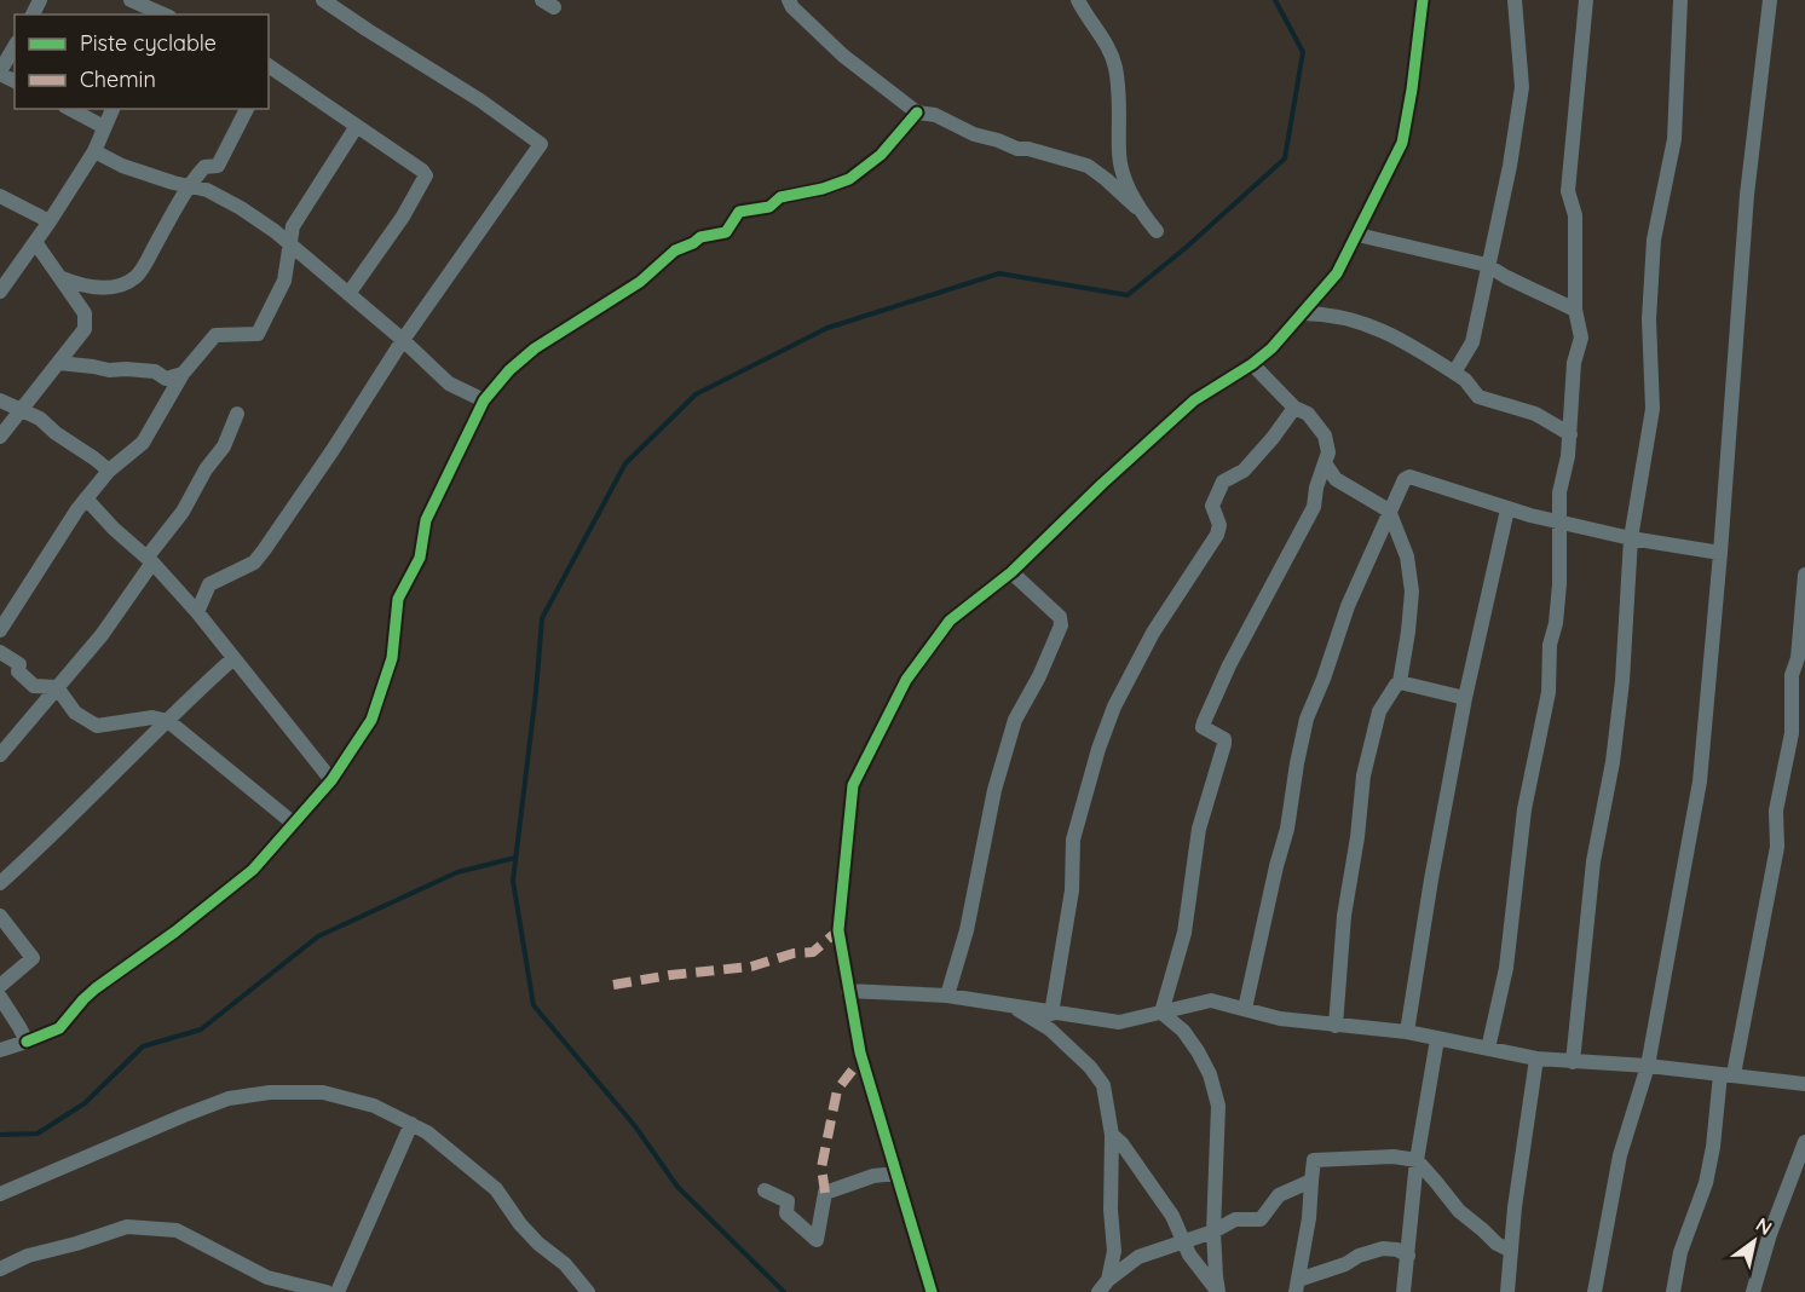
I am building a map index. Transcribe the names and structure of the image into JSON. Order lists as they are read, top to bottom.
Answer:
{
  "legend": ["Piste cyclable", "Chemin"],
  "north": "top right"
}
